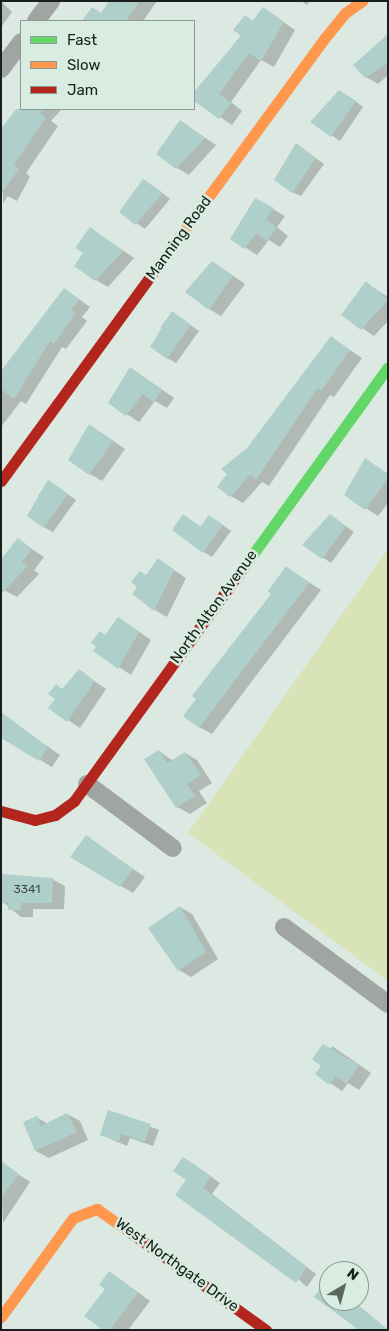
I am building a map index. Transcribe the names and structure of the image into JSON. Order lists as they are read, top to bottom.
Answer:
{
  "streets": {
    "street": ["Manning Road", "North Alton Avenue", "West Northgate Drive"]
  },
  "house_numbers": ["3341"],
  "legend": ["Fast", "Slow", "Jam"],
  "north": "top right"
}
